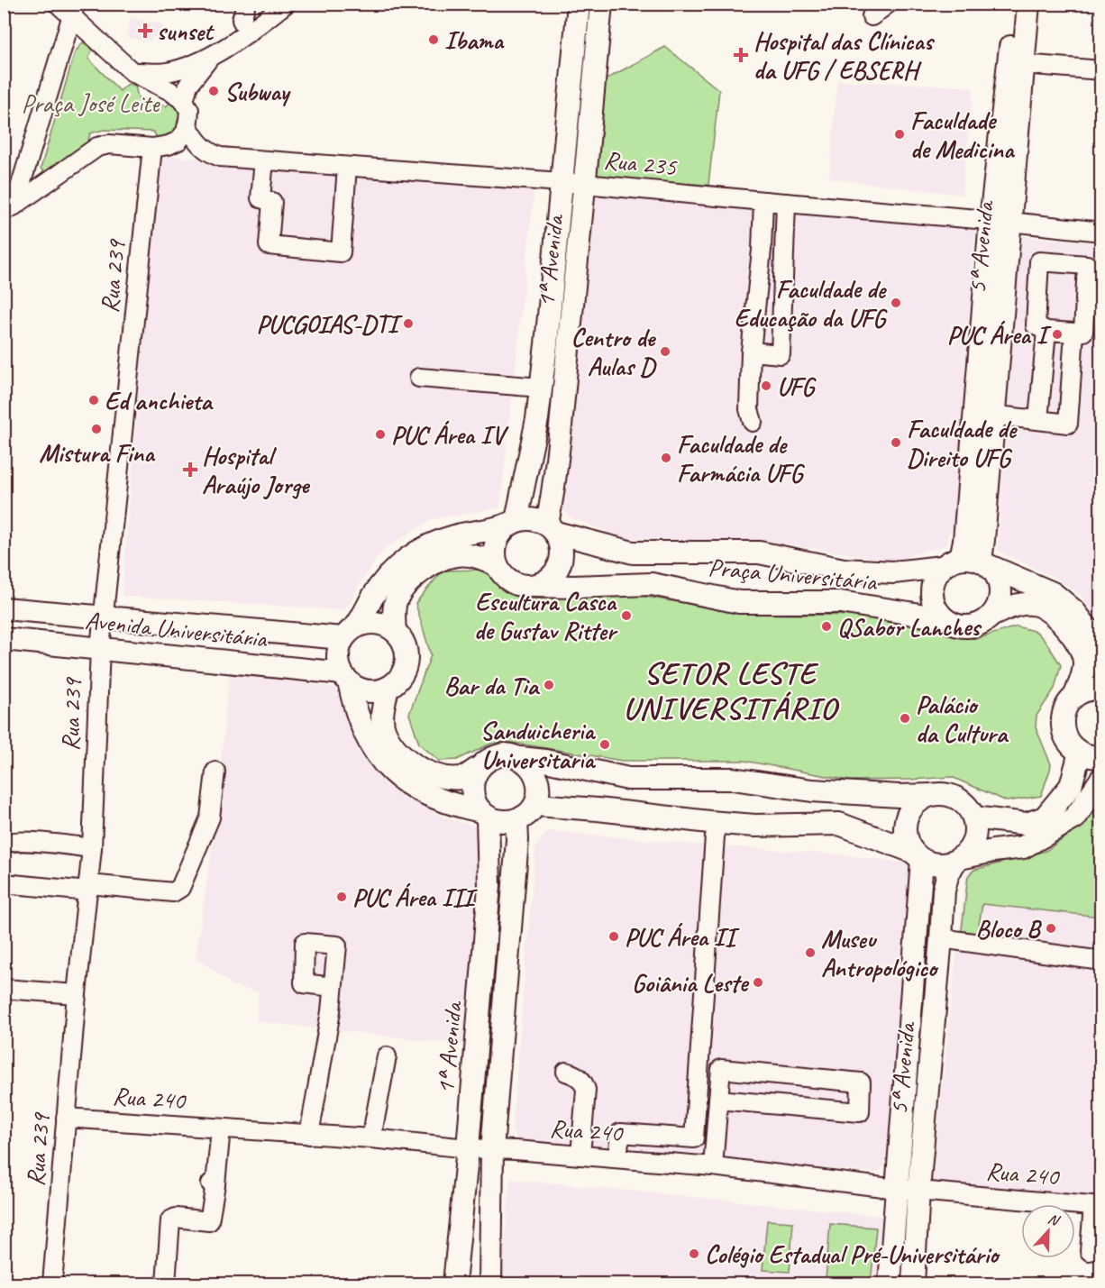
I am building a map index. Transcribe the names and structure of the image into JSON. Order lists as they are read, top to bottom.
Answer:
{
  "streets": {
    "main road": [
      "5ª Avenida",
      "1ª Avenida",
      "Praça Universitária",
      "Avenida Universitária"
    ],
    "street": ["Rua 235", "Rua 239", "Rua 240"]
  },
  "crossings": [
    ["Rua 235", "5ª Avenida"],
    ["Rua 235", "1ª Avenida"],
    ["5ª Avenida", "Praça Universitária"],
    ["5ª Avenida", "Rua 240"],
    ["1ª Avenida", "Praça Universitária"],
    ["1ª Avenida", "Rua 240"],
    ["Rua 239", "Avenida Universitária"],
    ["Rua 239", "Rua 240"]
  ],
  "districts": ["SETOR LESTE UNIVERSITÁRIO"],
  "parks": ["Praça José Leite"],
  "places": {
    "health": ["sunset", "Hospital das Clínicas da UFG / EBSERH", "Hospital Araújo Jorge"],
    "other": [
      "Ibama",
      "Subway",
      "Faculdade de Medicina",
      "Faculdade de Educação da UFG",
      "PUCGOIAS-DTI",
      "PUC Área I",
      "Centro de Aulas D",
      "UFG",
      "Ed anchieta",
      "Mistura Fina",
      "PUC Área IV",
      "Faculdade de Direito UFG",
      "Faculdade de Farmácia UFG",
      "Escultura Casca de Gustav Ritter",
      "QSabor Lanches",
      "Bar da Tia",
      "Palácio da Cultura",
      "Sanduicheria Universitaria",
      "PUC Área III",
      "Bloco B",
      "PUC Área II",
      "Museu Antropológico",
      "Goiânia Leste",
      "Colégio Estadual Pré-Universitário"
    ]
  },
  "north": "top"
}
